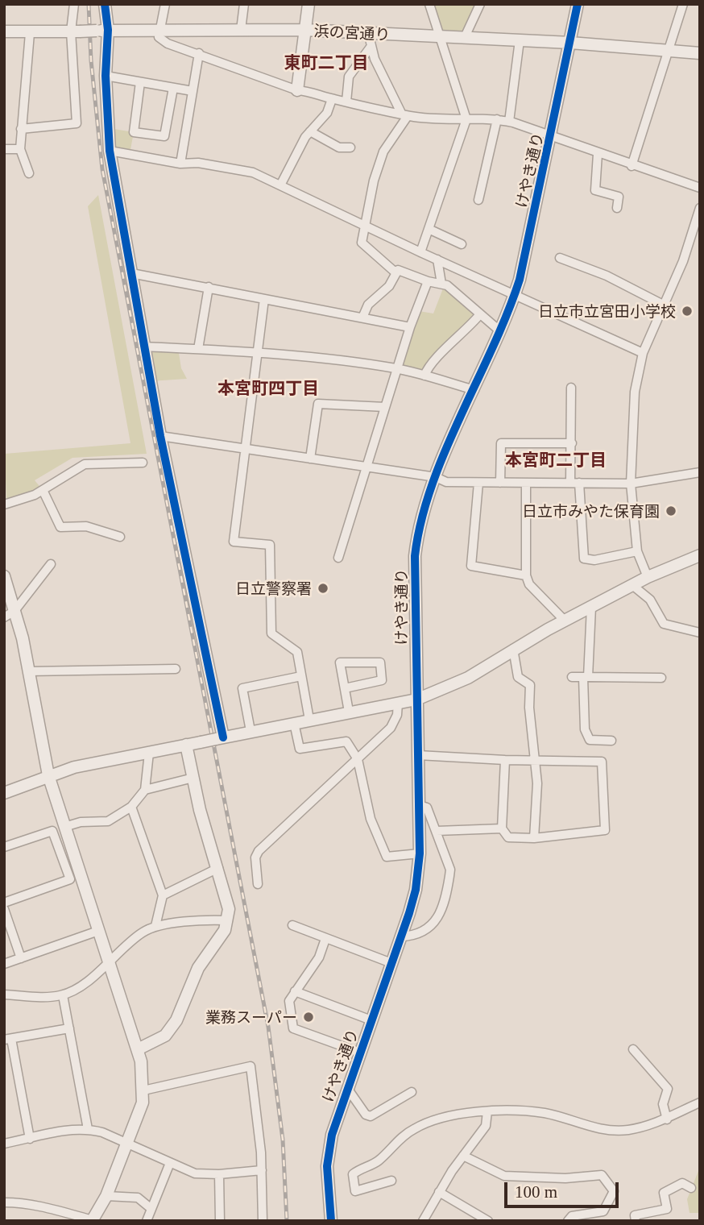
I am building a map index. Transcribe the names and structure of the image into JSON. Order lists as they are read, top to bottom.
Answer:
{
  "streets": {
    "street": ["浜の宮通り", "けやき通り"]
  },
  "crossings": [
    ["浜の宮通り", "けやき通り"]
  ],
  "districts": ["東町二丁目", "本宮町四丁目", "本宮町二丁目"],
  "places": [
    "日立市立宮田小学校",
    "日立市みやた保育園",
    "日立警察署",
    "業務スーパー"
  ],
  "scale_bar": "100 m"
}
